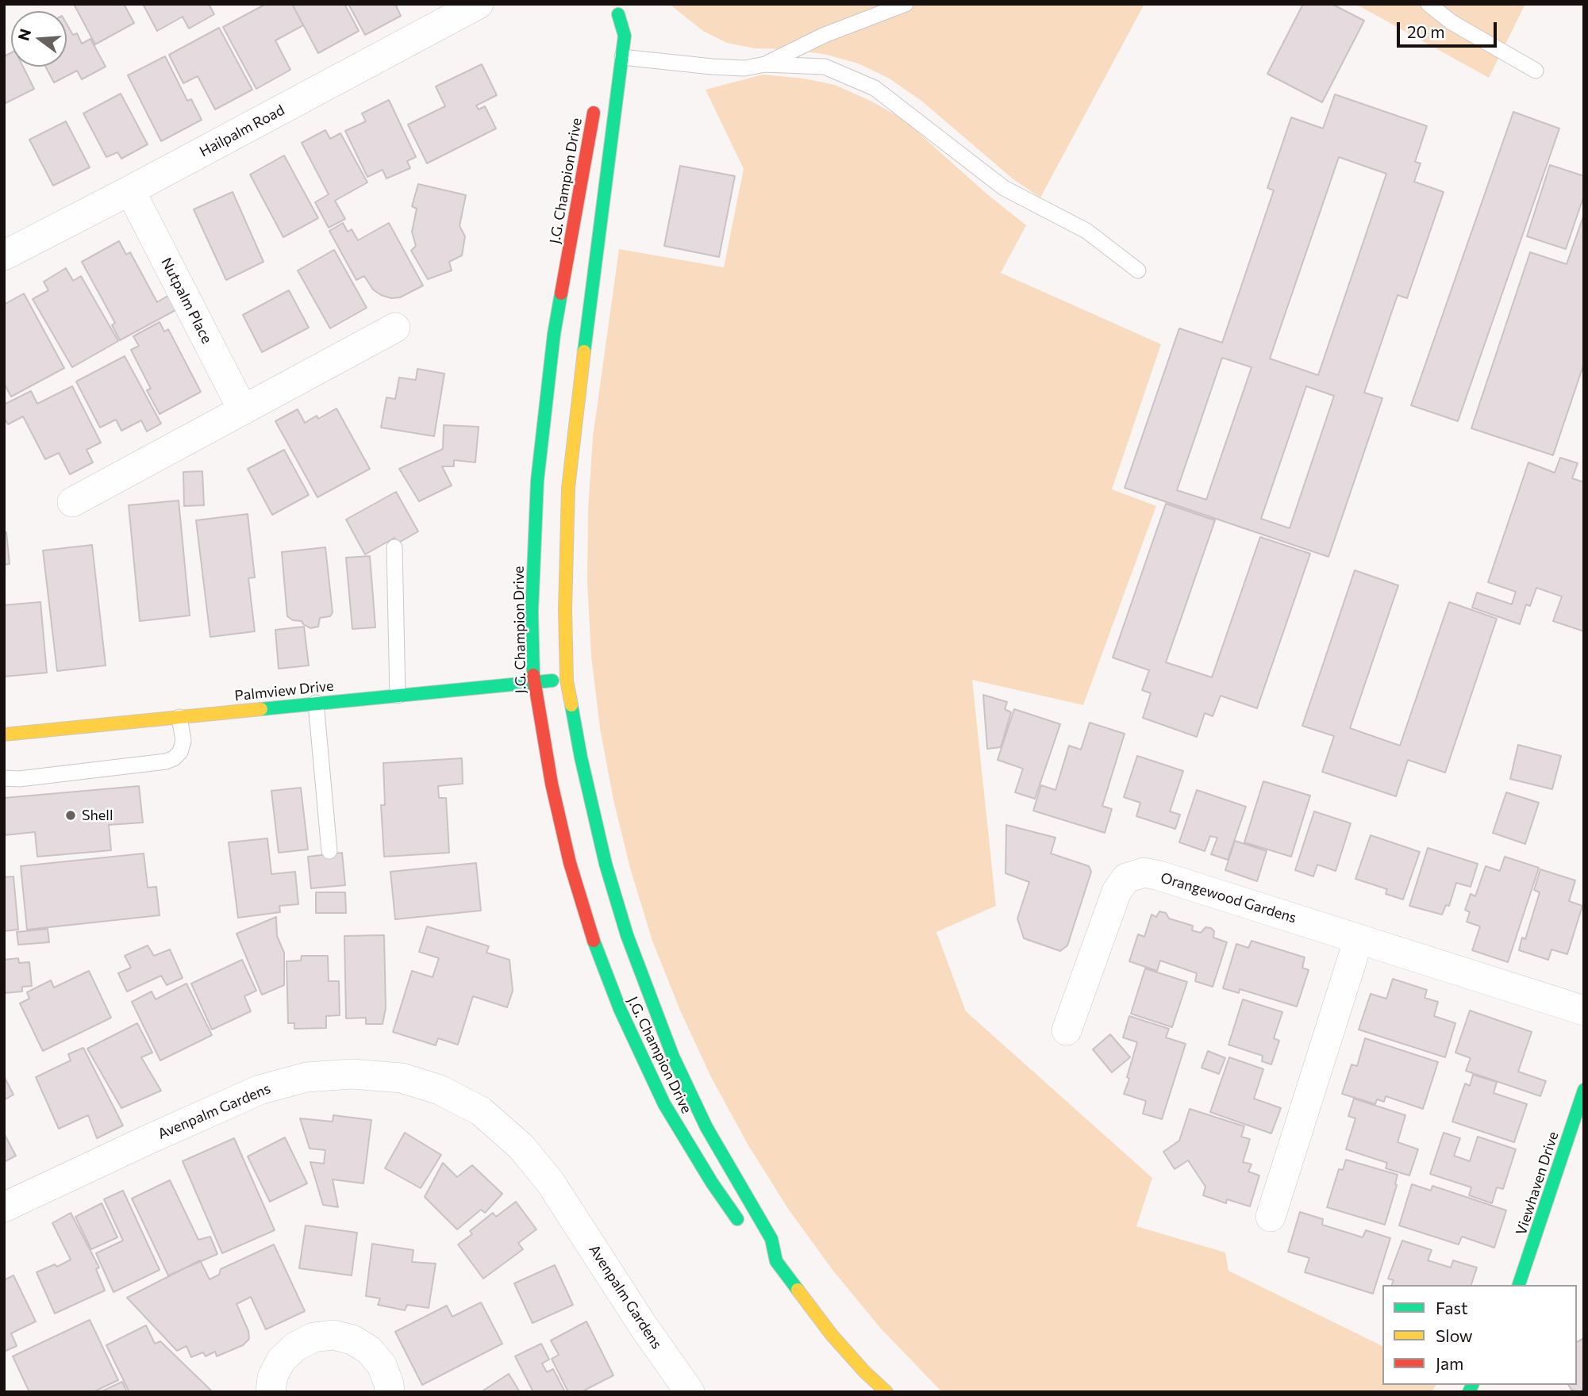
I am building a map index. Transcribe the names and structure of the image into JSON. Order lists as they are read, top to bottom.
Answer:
{
  "streets": {
    "main road": ["J.G. Champion Drive", "Palmview Drive", "Viewhaven Drive"],
    "street": [
      "Hailpalm Road",
      "Nutpalm Place",
      "Orangewood Gardens",
      "Avenpalm Gardens"
    ]
  },
  "crossings": [
    ["Hailpalm Road", "Nutpalm Place"],
    ["J.G. Champion Drive", "Palmview Drive"]
  ],
  "places": ["Shell"],
  "legend": ["Fast", "Slow", "Jam"],
  "scale_bar": "20 m",
  "north": "left"
}
